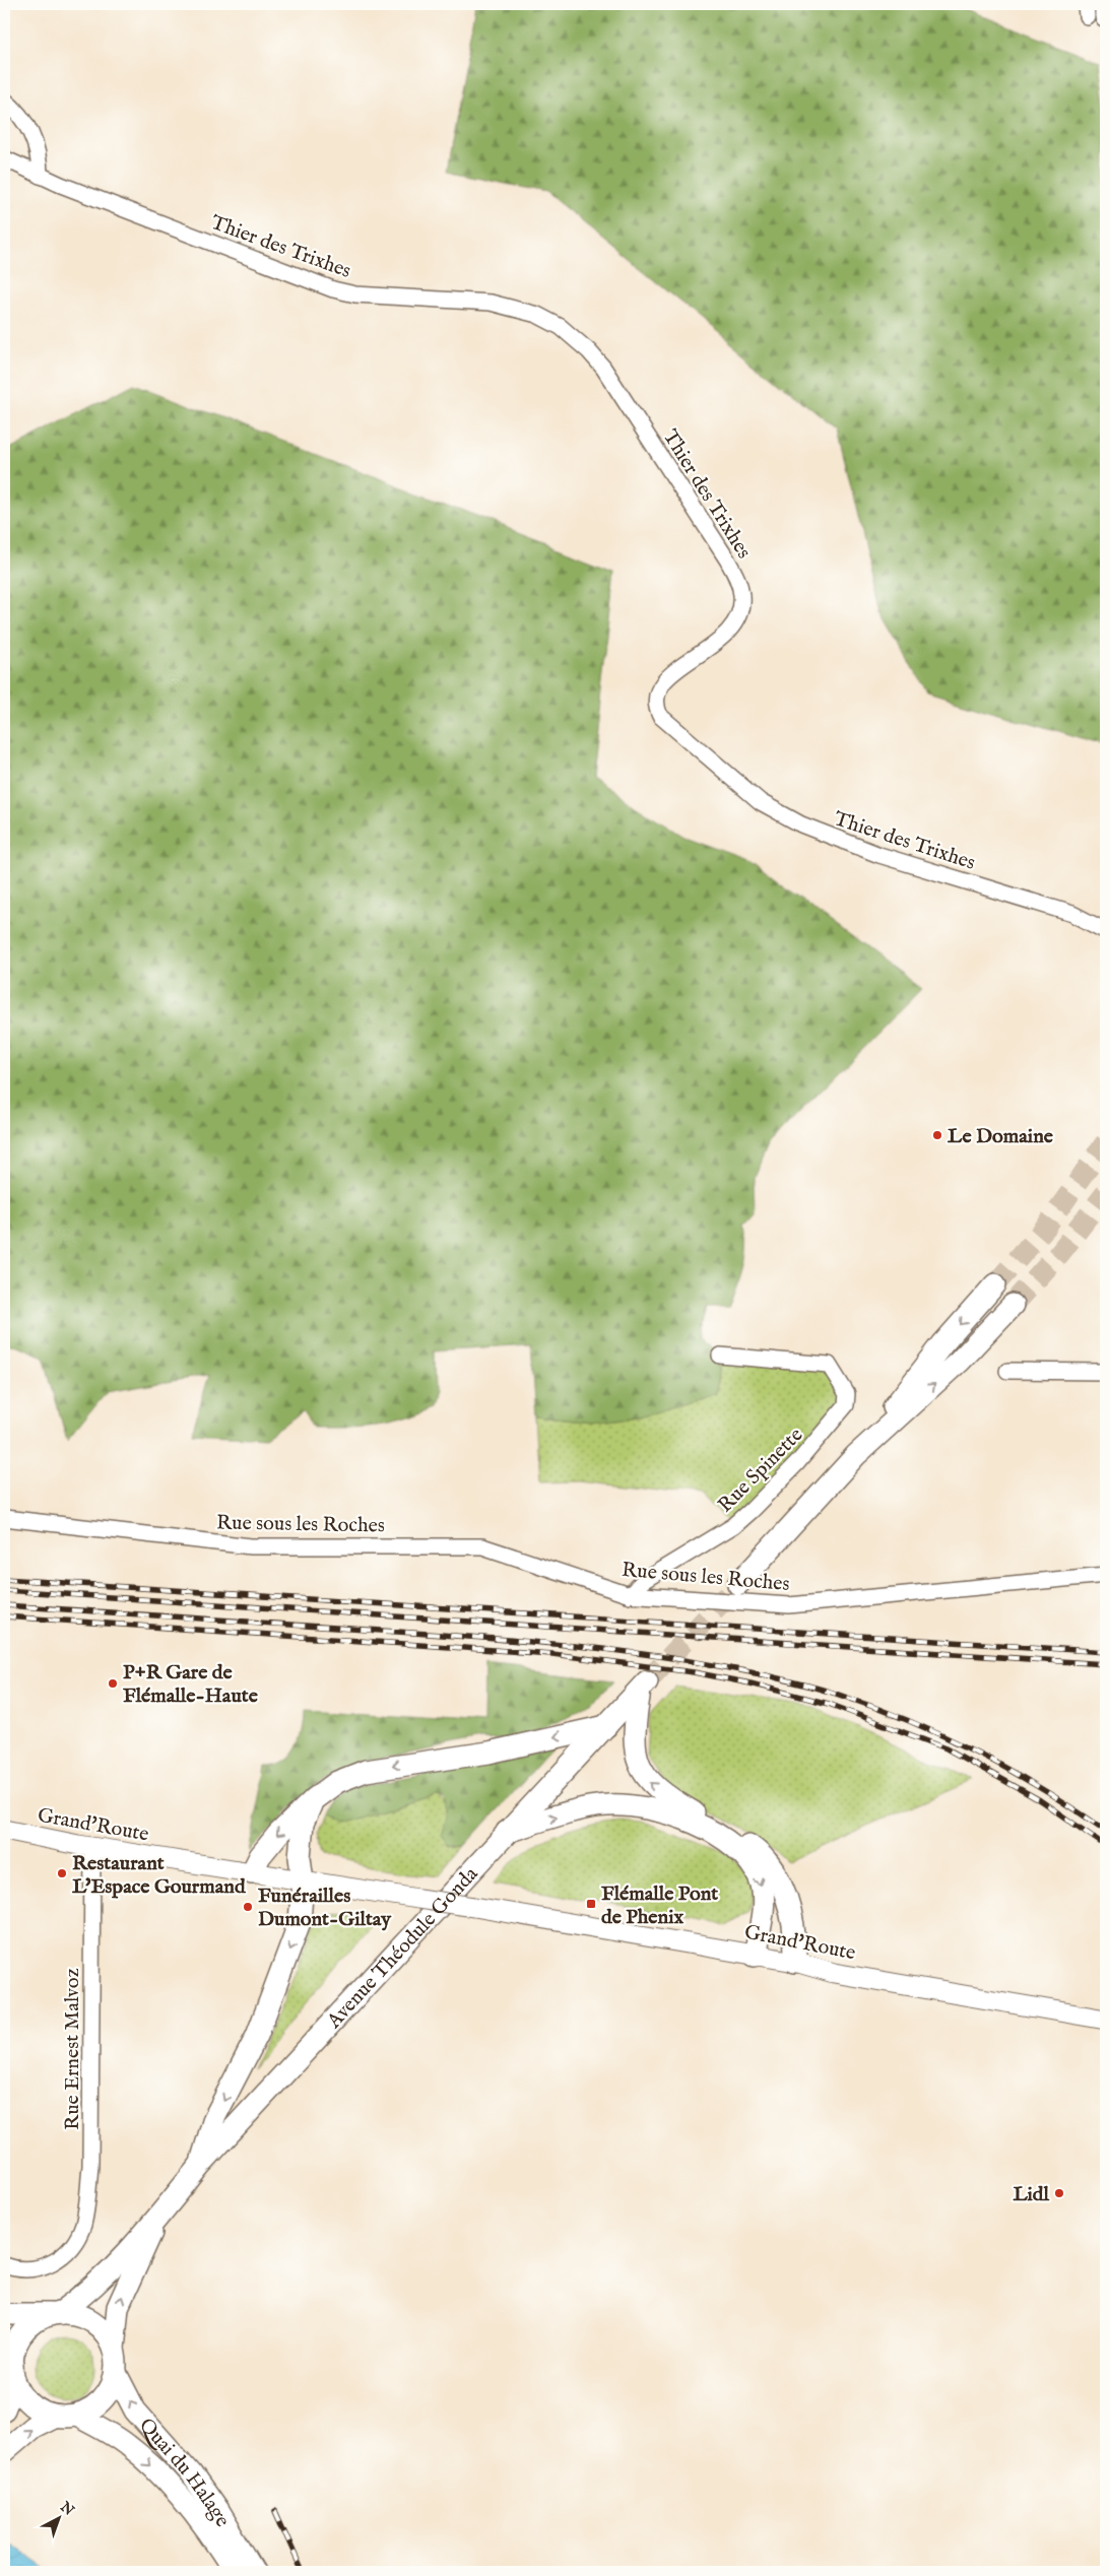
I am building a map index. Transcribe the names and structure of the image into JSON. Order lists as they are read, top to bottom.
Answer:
{
  "streets": {
    "main road": ["Avenue Théodule Gonda", "Quai du Halage"],
    "street": [
      "Thier des Trixhes",
      "Rue Spinette",
      "Rue sous les Roches",
      "Grand'Route",
      "Rue Ernest Malvoz"
    ]
  },
  "crossings": [
    ["Rue Spinette", "Rue sous les Roches"],
    ["Grand'Route", "Avenue Théodule Gonda"],
    ["Grand'Route", "Rue Ernest Malvoz"],
    ["Avenue Théodule Gonda", "Quai du Halage"]
  ],
  "places": {
    "other": [
      "Le Domaine",
      "P+R Gare de Flémalle-Haute",
      "Restaurant L'Espace Gourmand",
      "Funérailles Dumont-Giltay",
      "Lidl"
    ],
    "transit": ["Flémalle Pont de Phenix"]
  },
  "north": "top right"
}
